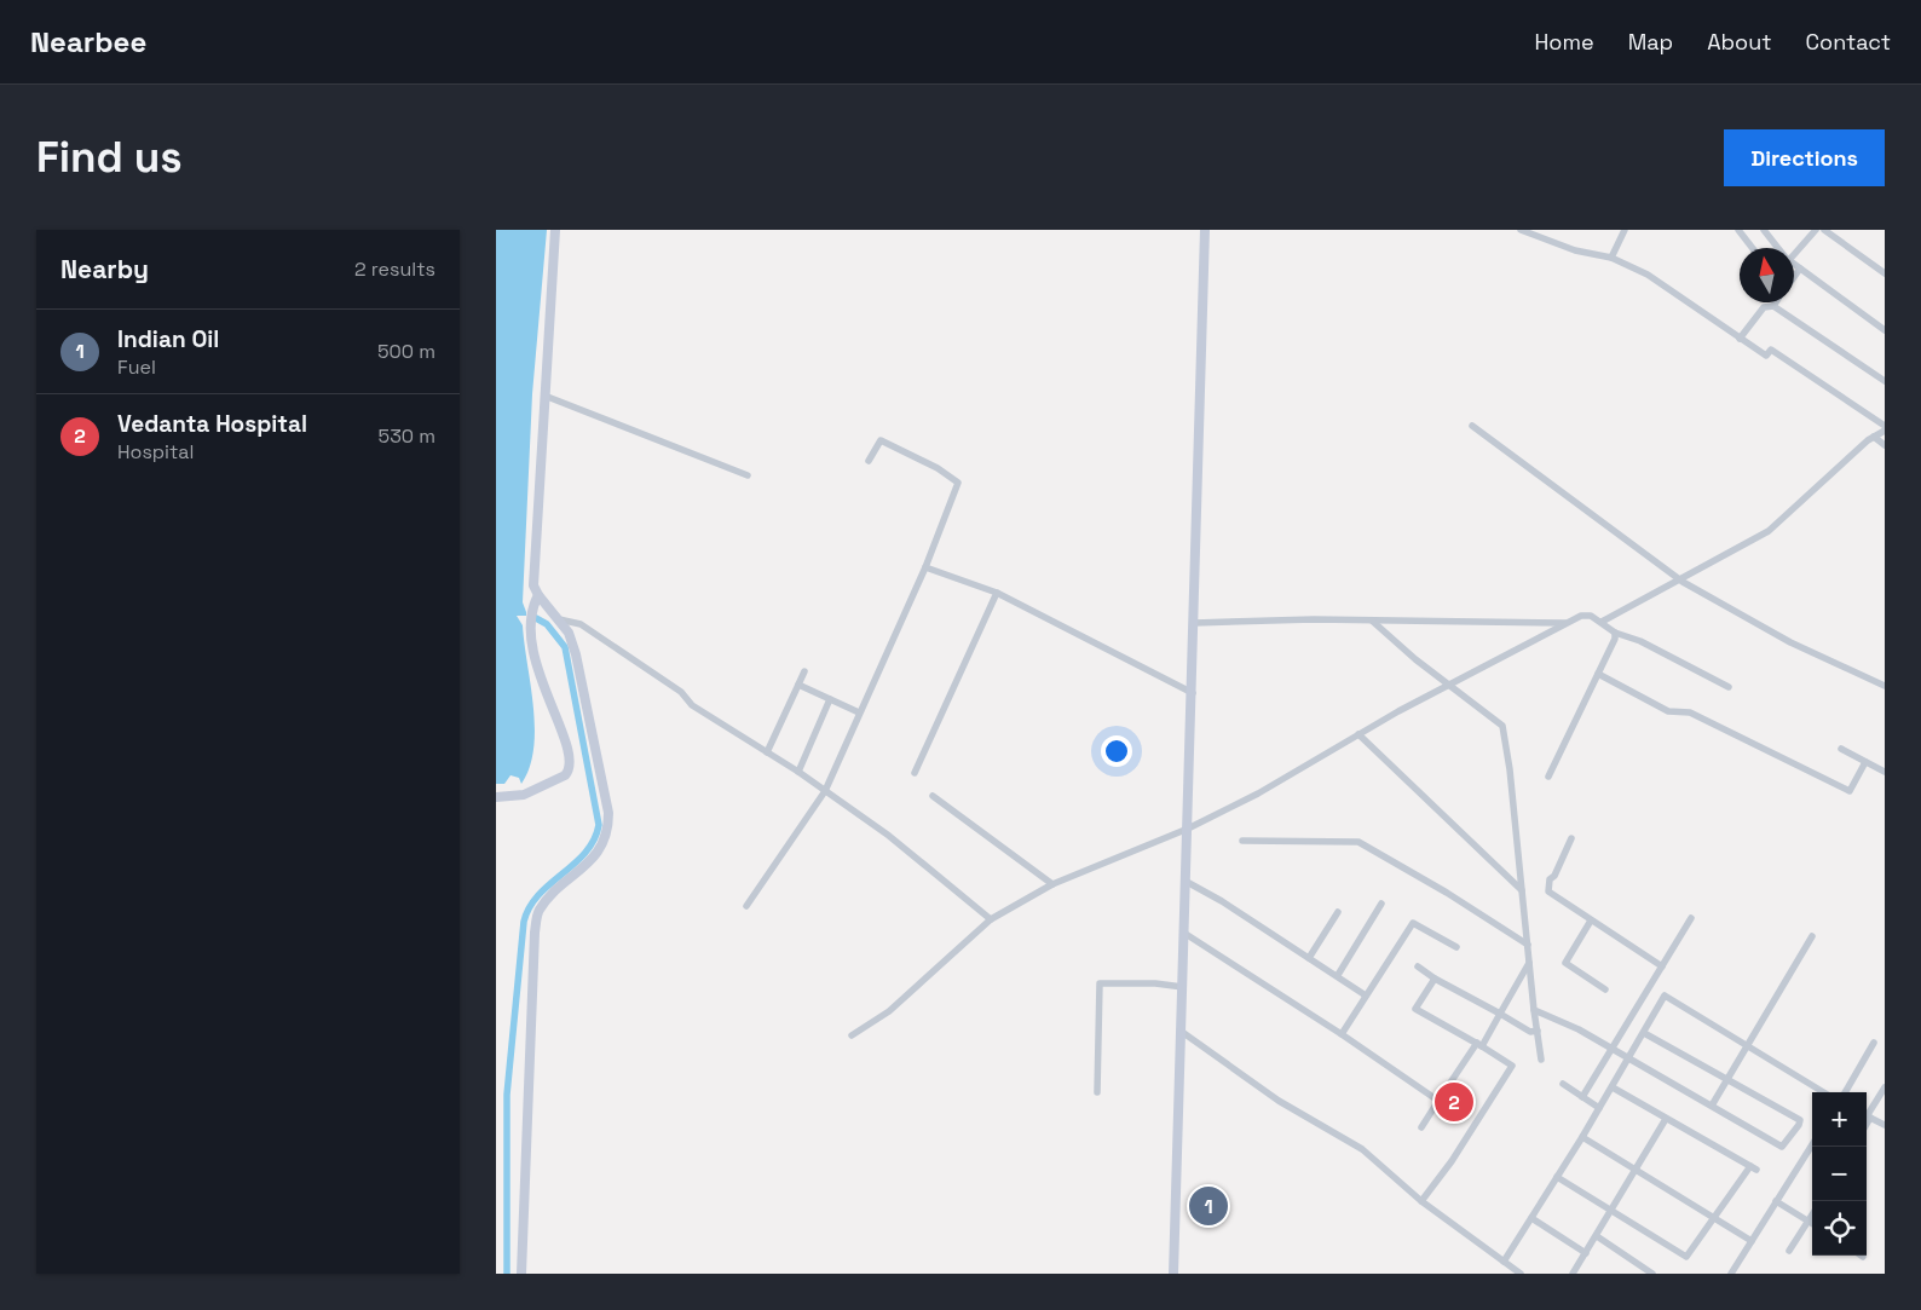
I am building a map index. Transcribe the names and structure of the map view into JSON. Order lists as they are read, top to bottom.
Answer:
{
  "north": "top",
  "page": {
    "header": "Nearbee",
    "nav": [
      "Home",
      "Map",
      "About",
      "Contact"
    ],
    "buttons": "Directions",
    "title": "Find us",
    "heading": ["Nearby", "2 results"],
    "list": [
      {
        "mark": "1",
        "name": "Indian Oil",
        "note": "Fuel",
        "value": "500 m"
      },
      {
        "mark": "2",
        "name": "Vedanta Hospital",
        "note": "Hospital",
        "value": "530 m"
      }
    ],
    "pins": ["2", "1"],
    "map_buttons": ["+", "−"]
  }
}
